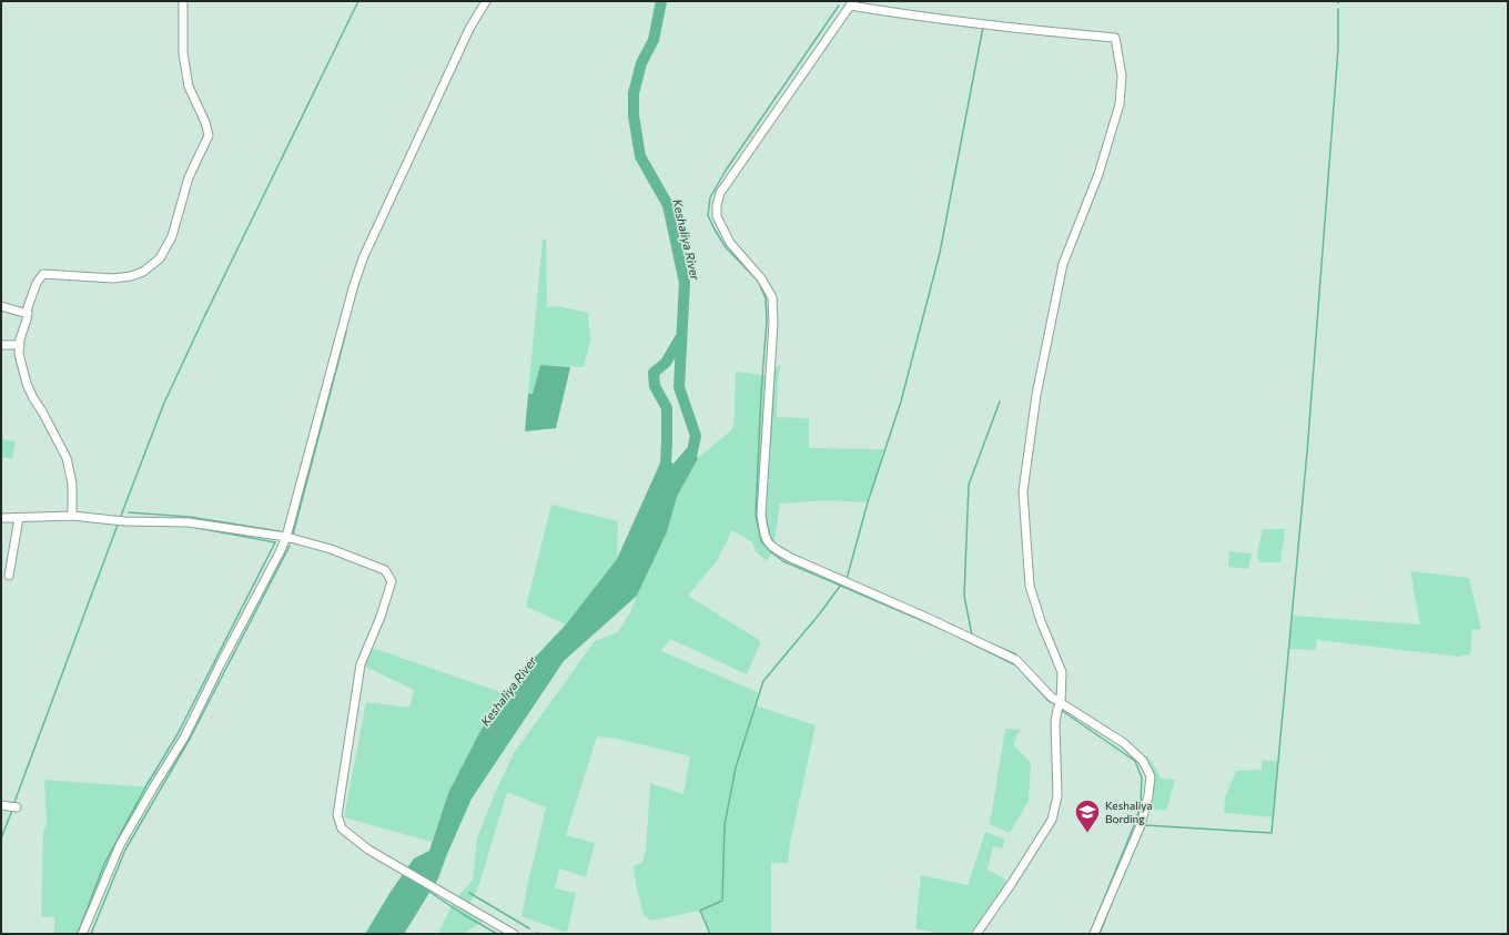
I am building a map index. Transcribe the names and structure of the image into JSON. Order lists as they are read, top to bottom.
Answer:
{
  "water": ["Keshaliya River"],
  "places": {
    "school or university": ["Keshaliya Bording"]
  }
}
